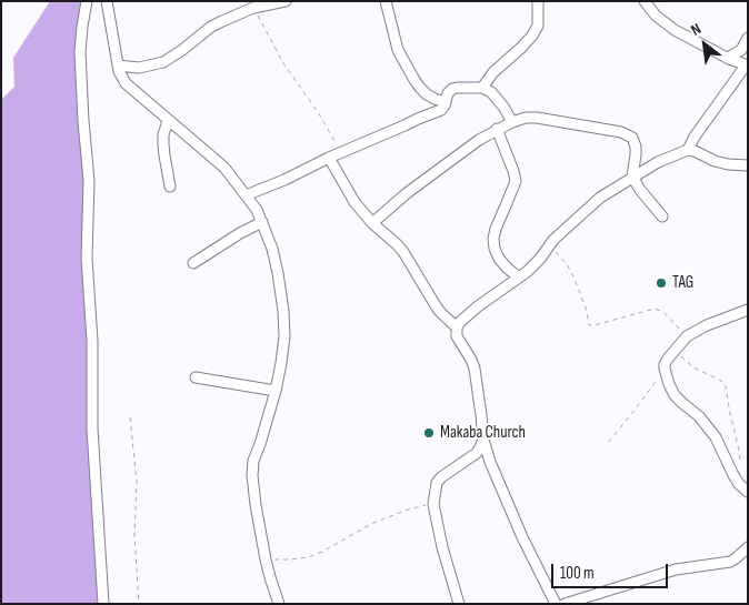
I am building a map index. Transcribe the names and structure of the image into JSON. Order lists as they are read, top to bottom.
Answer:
{
  "places": ["TAG", "Makaba Church"],
  "scale_bar": "100 m",
  "north": "top left"
}
